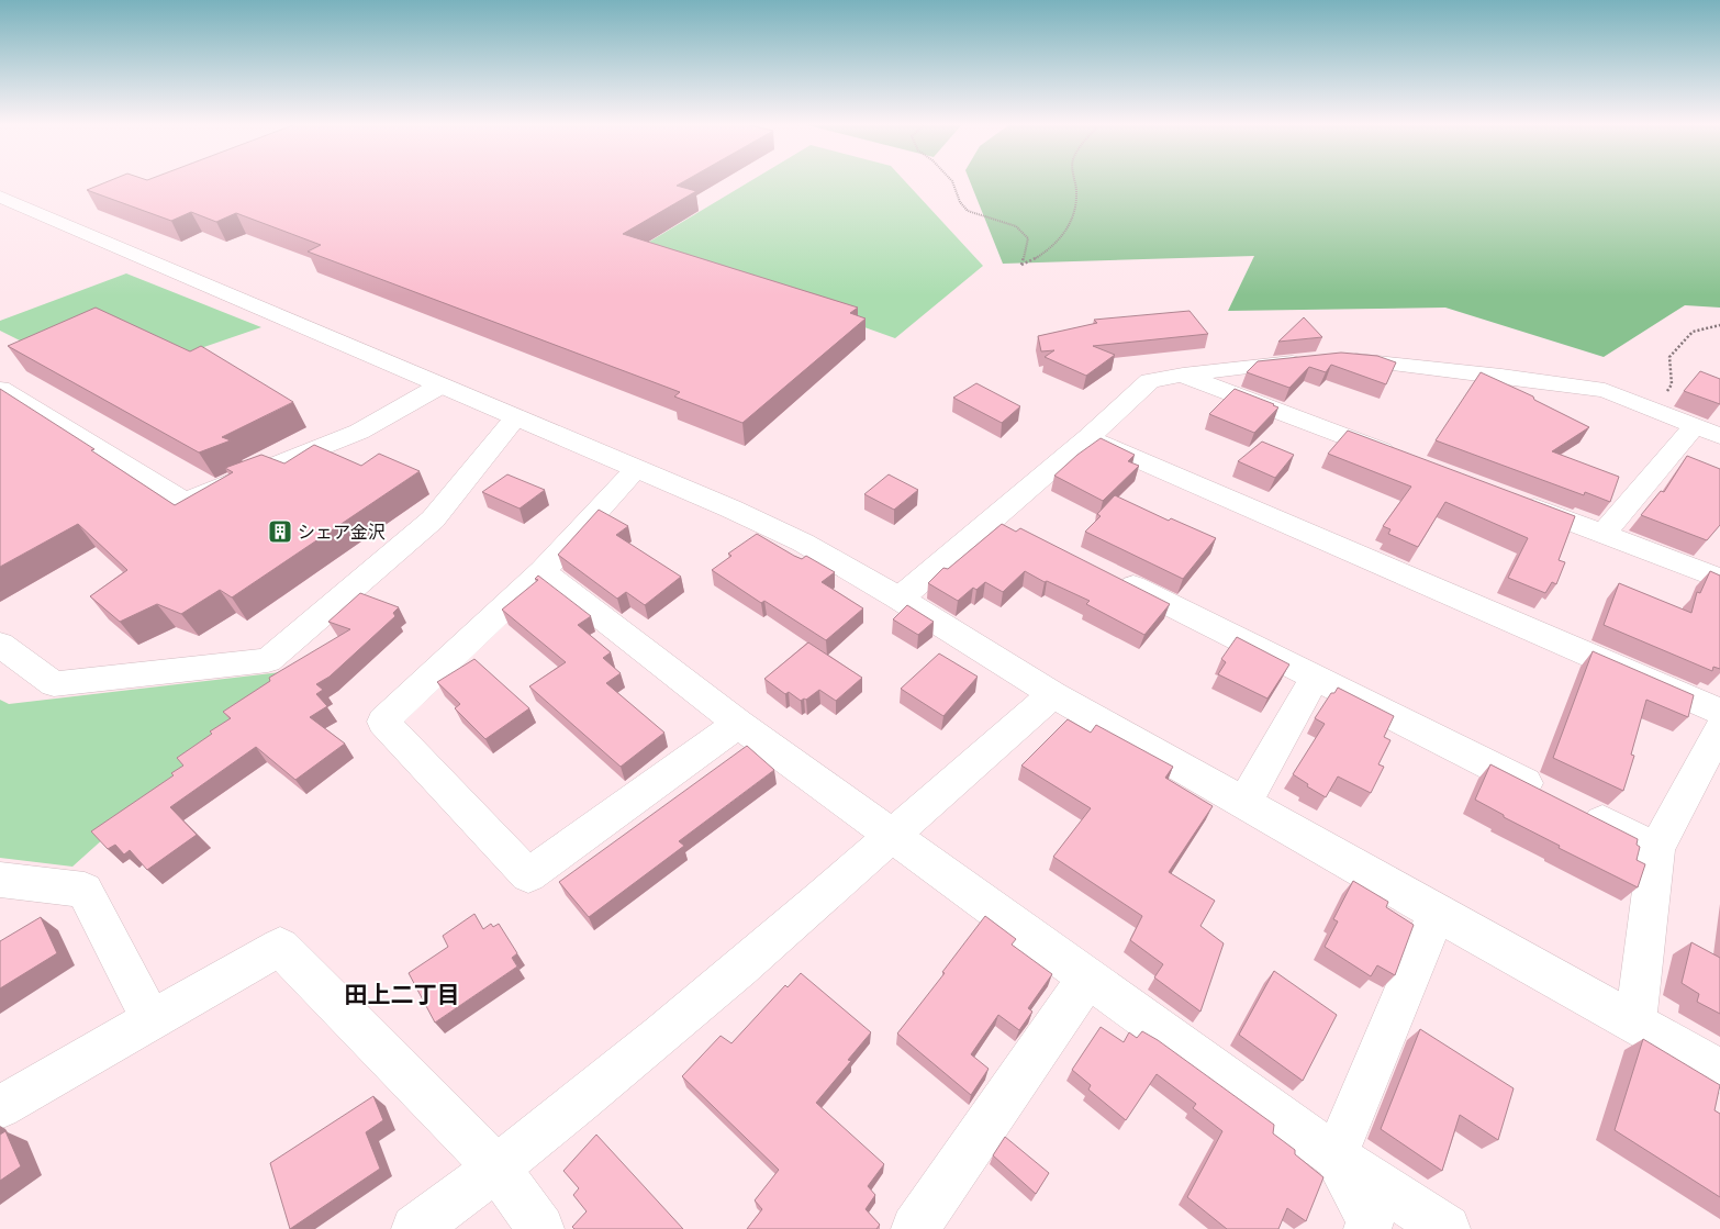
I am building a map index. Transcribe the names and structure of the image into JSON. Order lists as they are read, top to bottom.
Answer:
{
  "districts": ["田上二丁目"],
  "places": {
    "building": ["シェア金沢"]
  }
}
